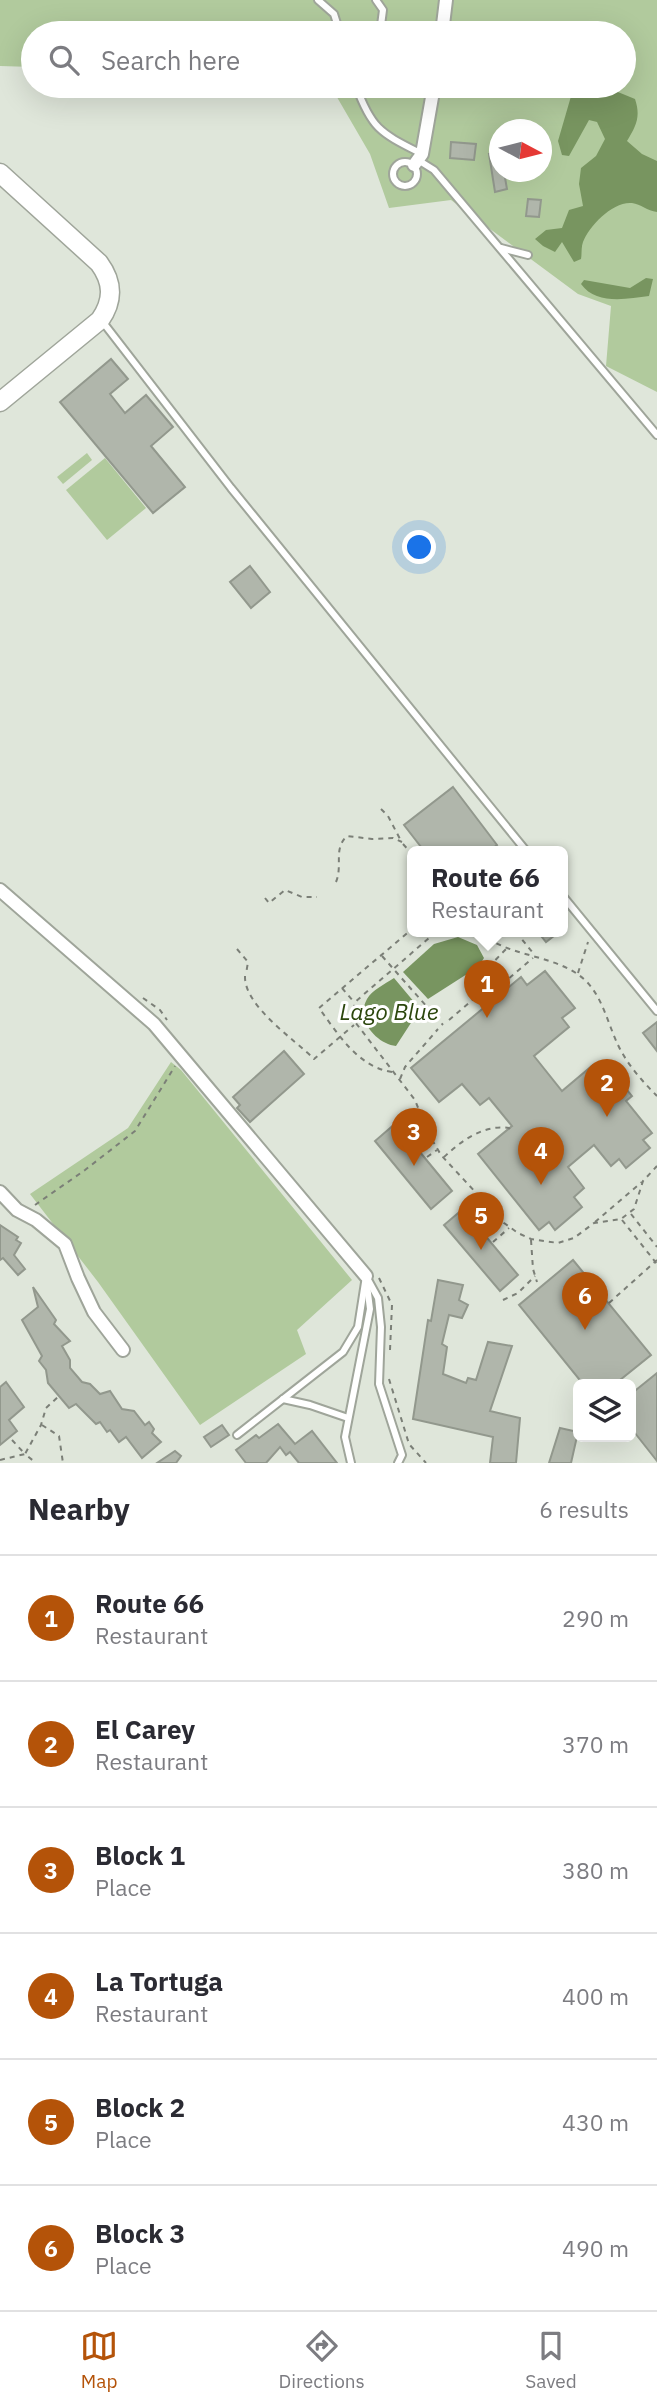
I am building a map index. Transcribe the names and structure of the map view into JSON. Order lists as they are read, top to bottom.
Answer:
{
  "water": ["Lago Blue"],
  "north": "right",
  "page": {
    "search": "Search here",
    "popup": ["Route 66", "Restaurant"],
    "pins": [
      "1",
      "2",
      "3",
      "4",
      "5",
      "6"
    ],
    "heading": ["Nearby", "6 results"],
    "list": [
      {
        "mark": "1",
        "name": "Route 66",
        "note": "Restaurant",
        "value": "290 m"
      },
      {
        "mark": "2",
        "name": "El Carey",
        "note": "Restaurant",
        "value": "370 m"
      },
      {
        "mark": "3",
        "name": "Block 1",
        "note": "Place",
        "value": "380 m"
      },
      {
        "mark": "4",
        "name": "La Tortuga",
        "note": "Restaurant",
        "value": "400 m"
      },
      {
        "mark": "5",
        "name": "Block 2",
        "note": "Place",
        "value": "430 m"
      },
      {
        "mark": "6",
        "name": "Block 3",
        "note": "Place",
        "value": "490 m"
      }
    ],
    "nav": ["Map", "Directions", "Saved"]
  }
}
